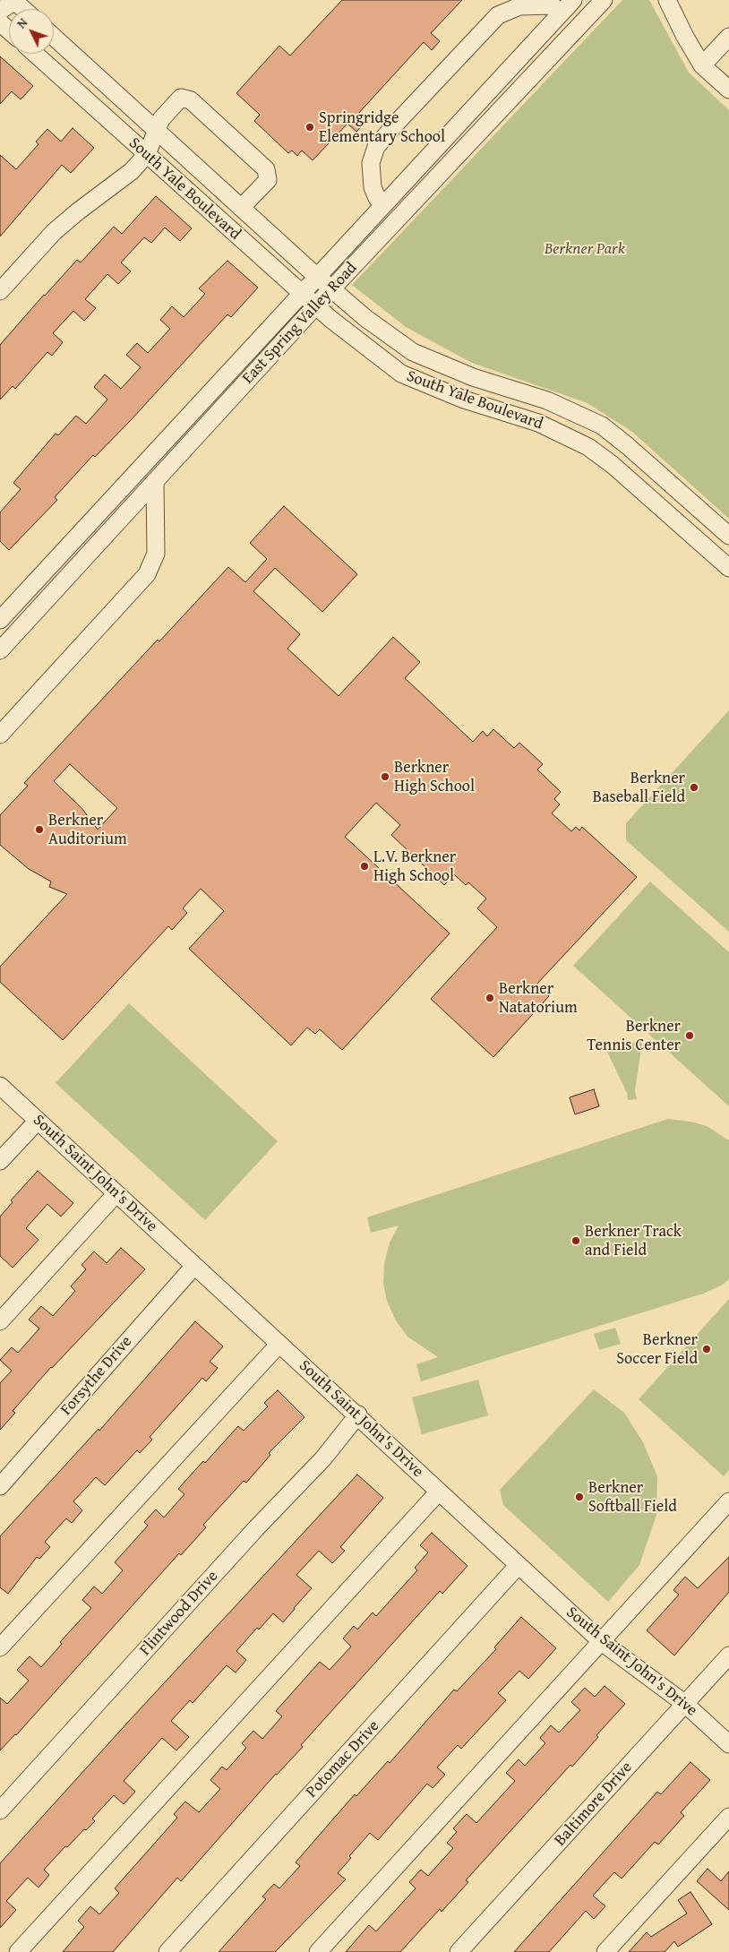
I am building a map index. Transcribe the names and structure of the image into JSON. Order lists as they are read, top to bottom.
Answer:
{
  "streets": {
    "street": [
      "South Yale Boulevard",
      "East Spring Valley Road",
      "South Saint John's Drive",
      "Forsythe Drive",
      "Flintwood Drive",
      "Potomac Drive",
      "Baltimore Drive"
    ]
  },
  "crossings": [
    ["South Yale Boulevard", "East Spring Valley Road"],
    ["South Saint John's Drive", "Forsythe Drive"],
    ["South Saint John's Drive", "Flintwood Drive"],
    ["South Saint John's Drive", "Potomac Drive"],
    ["South Saint John's Drive", "Baltimore Drive"]
  ],
  "parks": ["Berkner Park"],
  "places": [
    "Springridge Elementary School",
    "Berkner High School",
    "Berkner Baseball Field",
    "Berkner Auditorium",
    "L.V. Berkner High School",
    "Berkner Natatorium",
    "Berkner Tennis Center",
    "Berkner Track and Field",
    "Berkner Soccer Field",
    "Berkner Softball Field"
  ],
  "north": "top left"
}
